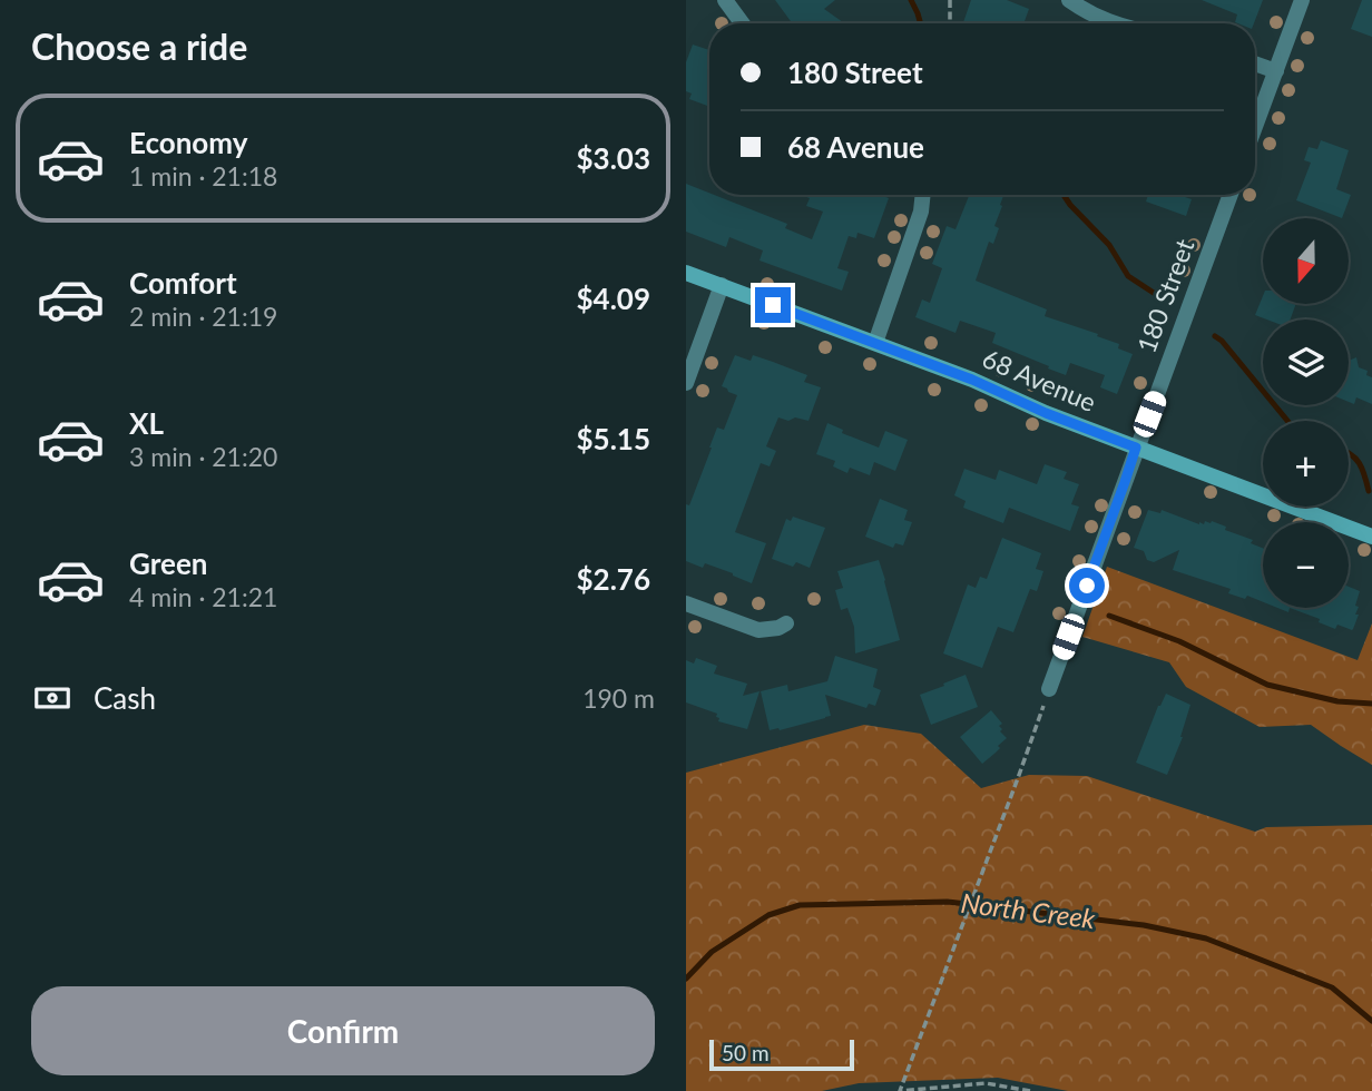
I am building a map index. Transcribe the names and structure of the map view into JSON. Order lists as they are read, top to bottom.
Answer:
{
  "streets": {
    "street": ["180 Street", "68 Avenue"]
  },
  "crossings": [
    ["180 Street", "68 Avenue"]
  ],
  "water": ["North Creek"],
  "scale_bar": "50 m",
  "north": "bottom",
  "page": {
    "heading": "Choose a ride",
    "banner": ["180 Street", "68 Avenue"],
    "list": [
      {
        "name": "Economy",
        "note": "1 min · 21:18",
        "value": "$3.03"
      },
      {
        "name": "Comfort",
        "note": "2 min · 21:19",
        "value": "$4.09"
      },
      {
        "name": "XL",
        "note": "3 min · 21:20",
        "value": "$5.15"
      },
      {
        "name": "Green",
        "note": "4 min · 21:21",
        "value": "$2.76"
      }
    ],
    "map_buttons": ["+", "−"],
    "pay": ["Cash", "190 m"],
    "buttons": "Confirm",
    "scale": "50 m"
  }
}
